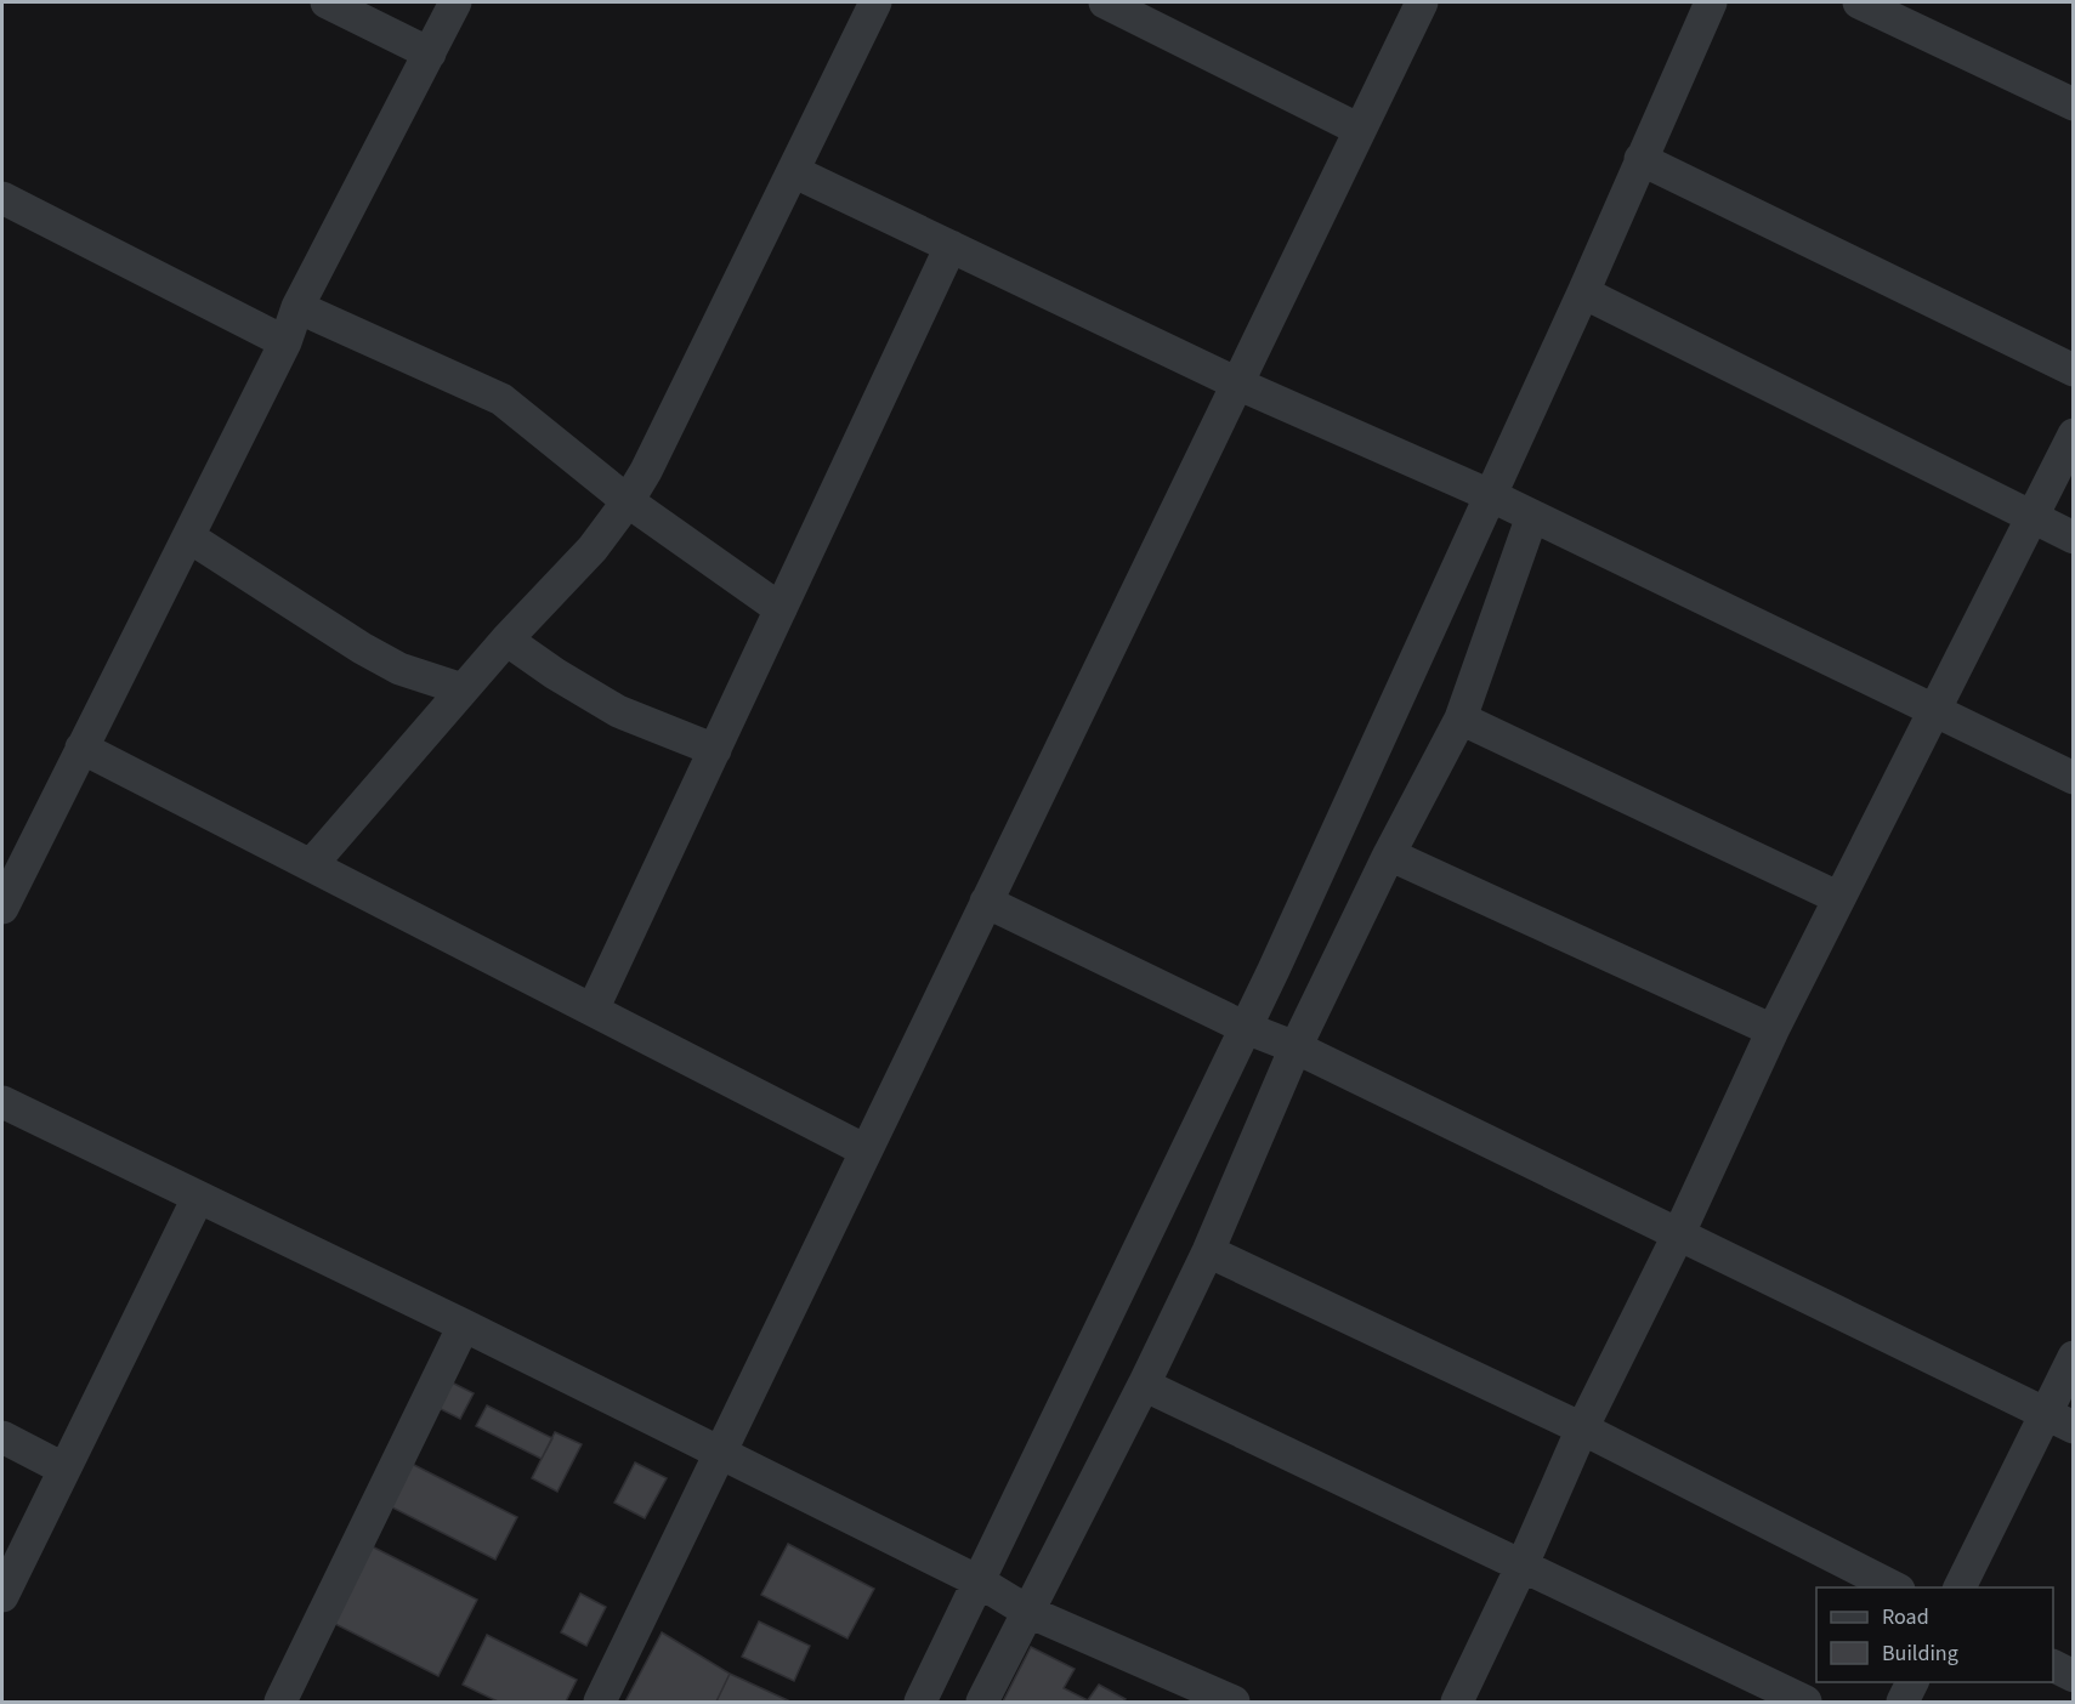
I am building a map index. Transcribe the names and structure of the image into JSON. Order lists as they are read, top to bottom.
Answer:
{
  "legend": ["Road", "Building"]
}
